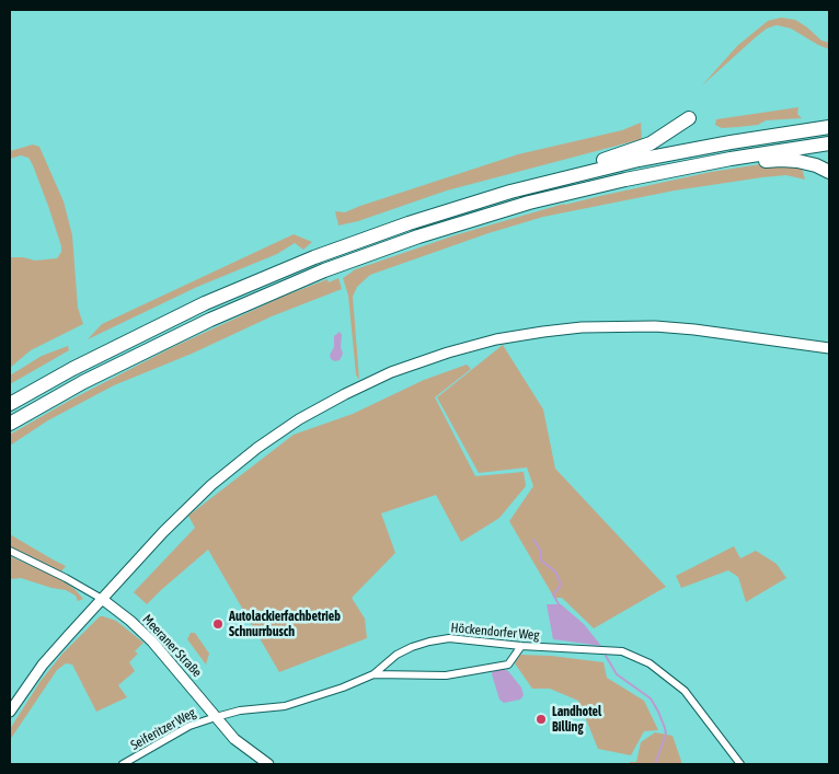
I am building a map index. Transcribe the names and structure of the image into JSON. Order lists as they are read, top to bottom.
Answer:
{
  "streets": {
    "main road": ["Meeraner Straße"],
    "street": ["Höckendorfer Weg", "Seiferitzer Weg"]
  },
  "crossings": [
    ["Höckendorfer Weg", "Meeraner Straße"],
    ["Höckendorfer Weg", "Seiferitzer Weg"],
    ["Meeraner Straße", "Seiferitzer Weg"]
  ],
  "places": ["Autolackierfachbetrieb Schnurrbusch", "Landhotel Billing"]
}
